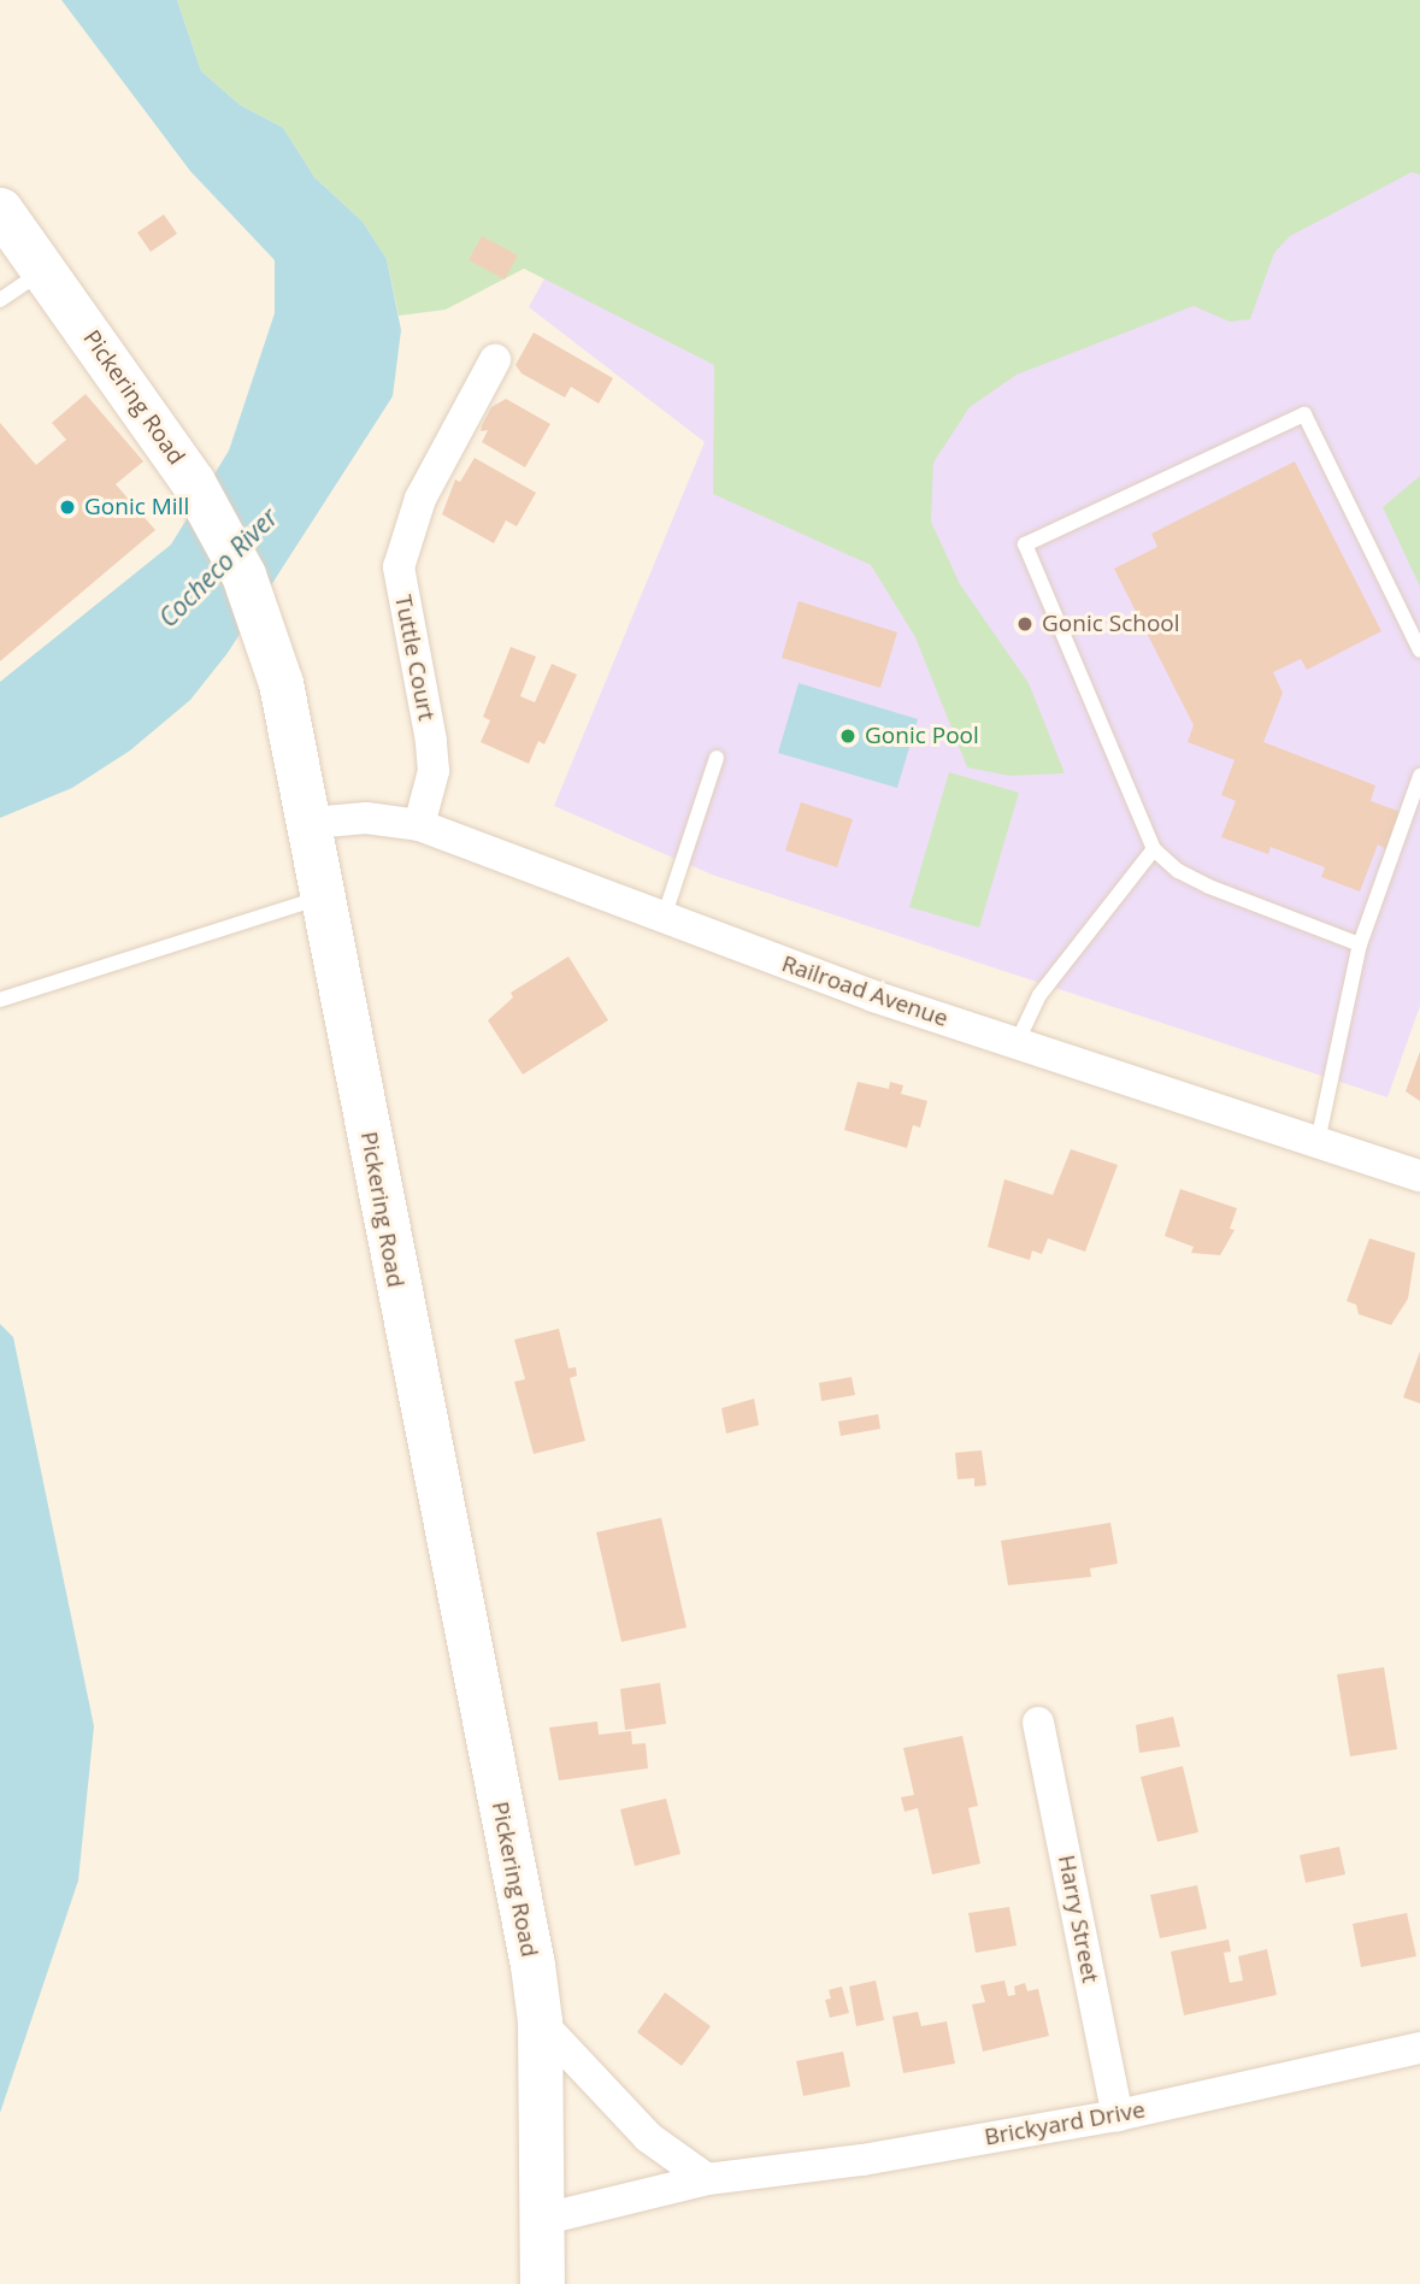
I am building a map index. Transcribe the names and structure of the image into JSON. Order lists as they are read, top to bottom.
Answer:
{
  "streets": {
    "main road": ["Pickering Road"],
    "street": [
      "Tuttle Court",
      "Railroad Avenue",
      "Harry Street",
      "Brickyard Drive"
    ]
  },
  "crossings": [
    ["Pickering Road", "Railroad Avenue"],
    ["Pickering Road", "Brickyard Drive"],
    ["Tuttle Court", "Railroad Avenue"],
    ["Harry Street", "Brickyard Drive"]
  ],
  "water": ["Cocheco River"],
  "places": ["Gonic Mill", "Gonic School", "Gonic Pool"]
}
